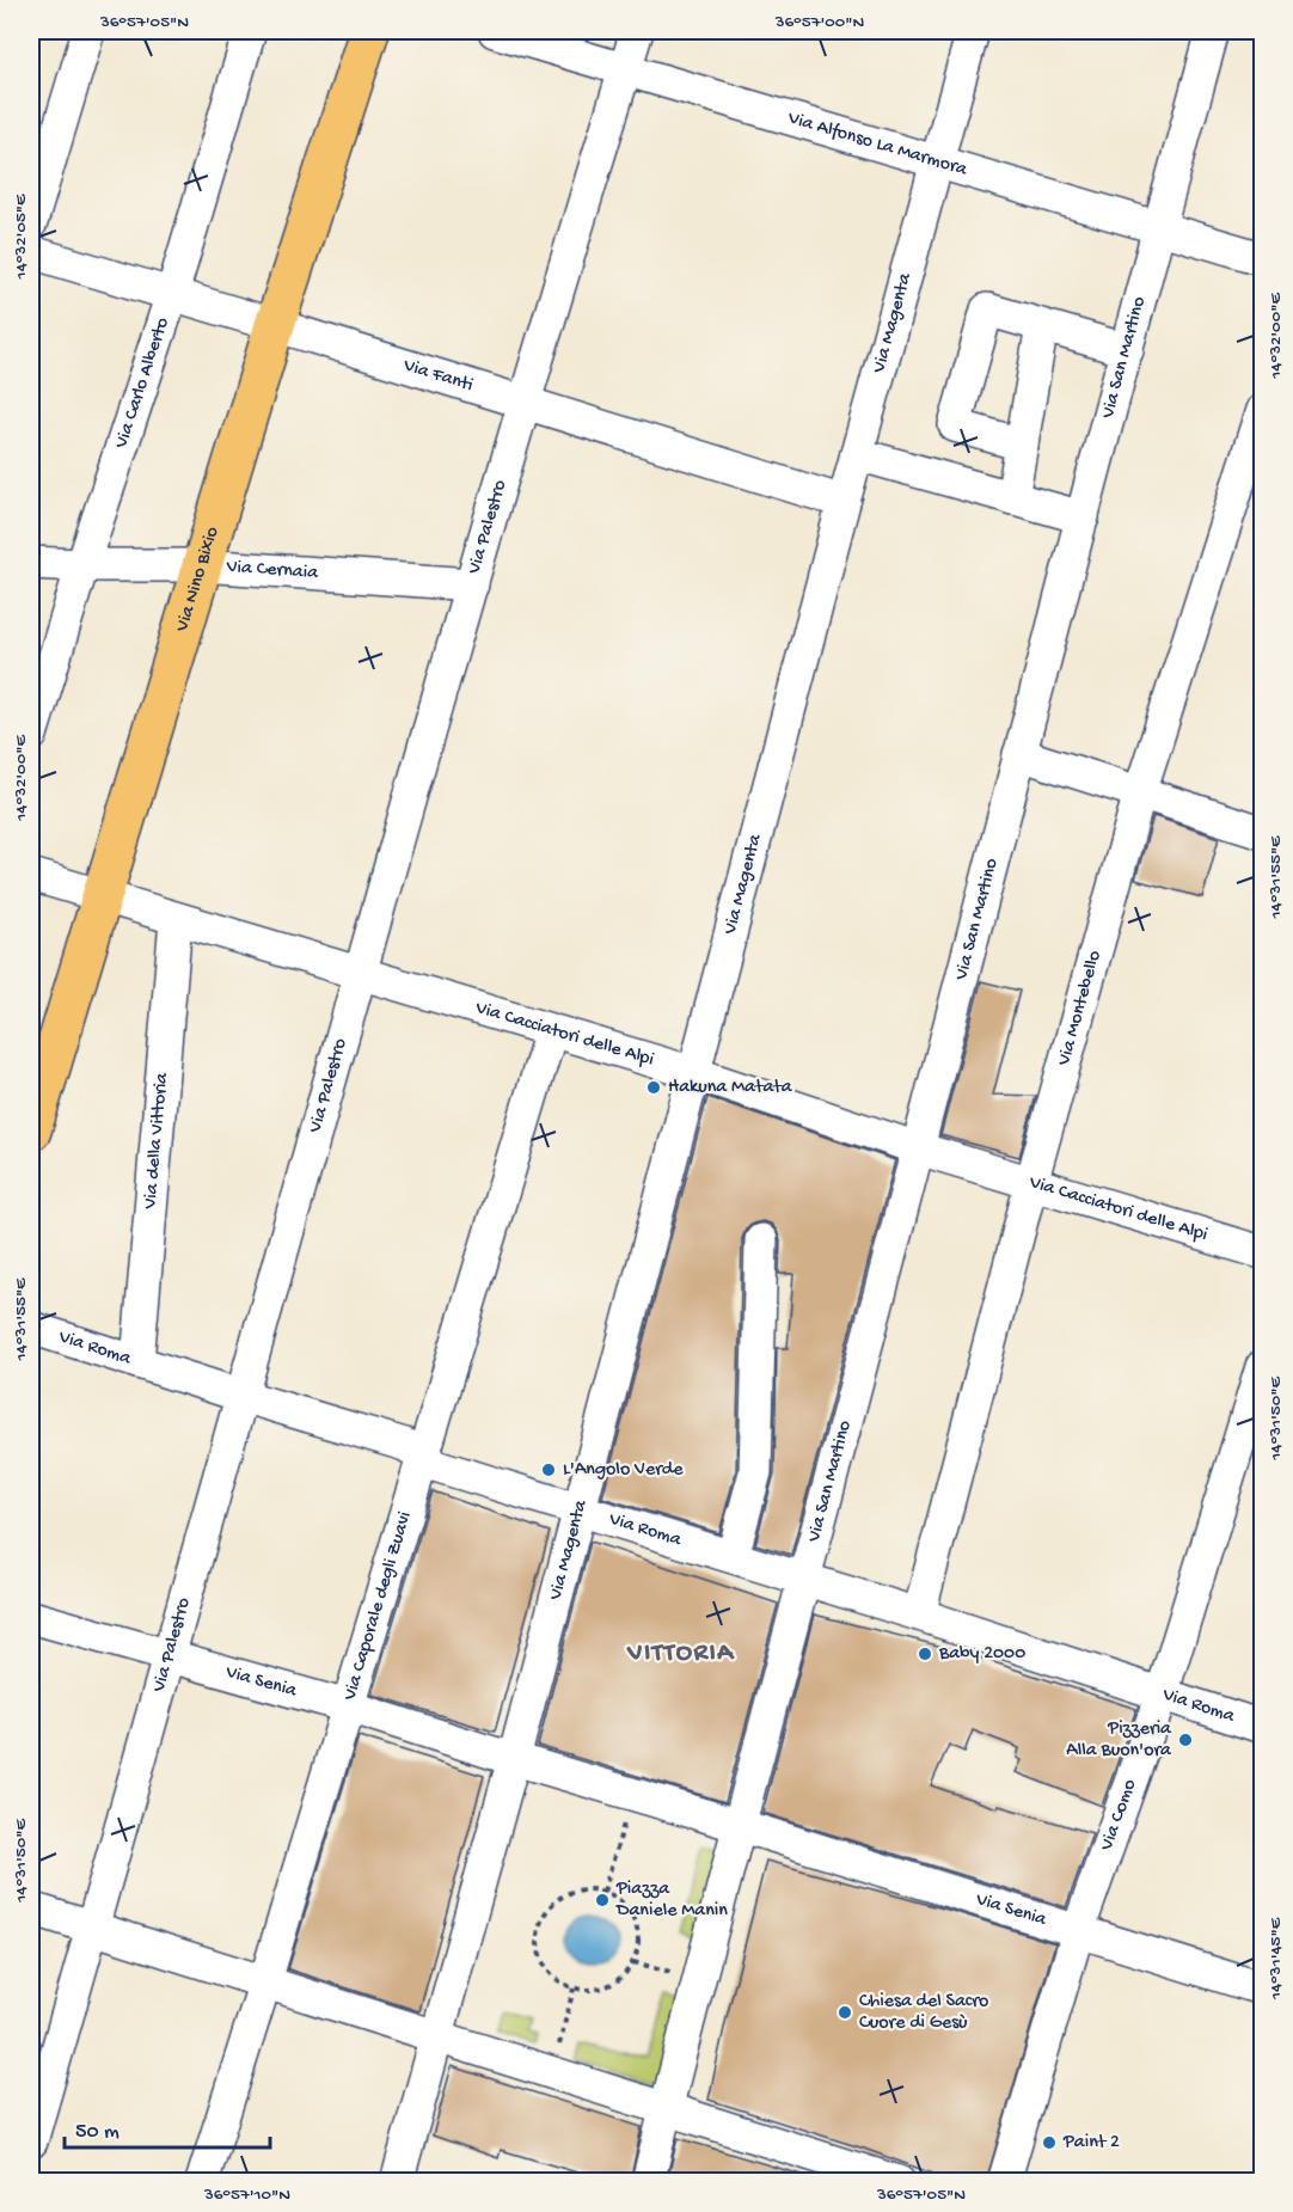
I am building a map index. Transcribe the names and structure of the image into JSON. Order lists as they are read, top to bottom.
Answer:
{
  "streets": {
    "main road": ["Via Nino Bixio"],
    "street": [
      "Via Alfonso La Marmora",
      "Via Magenta",
      "Via San Martino",
      "Via Fanti",
      "Via Carlo Alberto",
      "Via Palestro",
      "Via Cernaia",
      "Via Montebello",
      "Via Cacciatori delle Alpi",
      "Via della Vittoria",
      "Via Roma",
      "Via Caporale degli Zuavi",
      "Via Senia",
      "Via Como"
    ]
  },
  "crossings": [
    ["Via Alfonso La Marmora", "Via Magenta"],
    ["Via Alfonso La Marmora", "Via San Martino"],
    ["Via Alfonso La Marmora", "Via Palestro"],
    ["Via Magenta", "Via Fanti"],
    ["Via Magenta", "Via Cacciatori delle Alpi"],
    ["Via Magenta", "Via Roma"],
    ["Via Magenta", "Via Senia"],
    ["Via San Martino", "Via Cacciatori delle Alpi"],
    ["Via San Martino", "Via Roma"],
    ["Via San Martino", "Via Senia"],
    ["Via Fanti", "Via Carlo Alberto"],
    ["Via Fanti", "Via Palestro"],
    ["Via Fanti", "Via Nino Bixio"],
    ["Via Carlo Alberto", "Via Cernaia"],
    ["Via Palestro", "Via Cernaia"],
    ["Via Palestro", "Via Cacciatori delle Alpi"],
    ["Via Palestro", "Via Roma"],
    ["Via Palestro", "Via Senia"],
    ["Via Cernaia", "Via Nino Bixio"],
    ["Via Nino Bixio", "Via Cacciatori delle Alpi"],
    ["Via Montebello", "Via Cacciatori delle Alpi"],
    ["Via Montebello", "Via Roma"],
    ["Via Cacciatori delle Alpi", "Via della Vittoria"],
    ["Via Cacciatori delle Alpi", "Via Caporale degli Zuavi"],
    ["Via della Vittoria", "Via Roma"],
    ["Via Roma", "Via Caporale degli Zuavi"],
    ["Via Roma", "Via Como"],
    ["Via Caporale degli Zuavi", "Via Senia"],
    ["Via Senia", "Via Como"]
  ],
  "districts": ["VITTORIA"],
  "places": [
    "Hakuna Matata",
    "L'Angolo Verde",
    "Baby 2000",
    "Pizzeria Alla Buon'ora",
    "Piazza Daniele Manin",
    "Chiesa del Sacro Cuore di Gesù",
    "Paint 2"
  ],
  "scale_bar": "50 m",
  "coordinates": [
    "36°57'05\"N",
    "36°57'00\"N",
    "14°32'05\"E",
    "14°32'00\"E",
    "14°31'55\"E",
    "14°31'50\"E",
    "14°31'45\"E",
    "36°57'10\"N"
  ]
}
